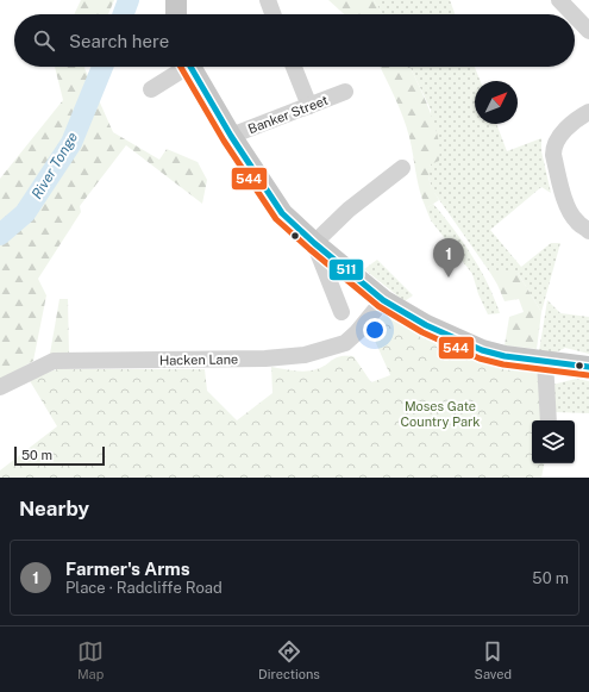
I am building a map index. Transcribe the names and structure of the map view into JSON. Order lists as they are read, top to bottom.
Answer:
{
  "streets": {
    "street": ["Banker Street", "Hacken Lane"]
  },
  "water": ["River Tonge"],
  "parks": ["Moses Gate Country Park"],
  "lines": ["transit line 511", "transit line 544"],
  "scale_bar": "50 m",
  "north": "top right",
  "page": {
    "search": "Search here",
    "pins": "1",
    "scale": "50 m",
    "heading": "Nearby",
    "list": [
      {
        "mark": "1",
        "name": "Farmer's Arms",
        "note": "Place · Radcliffe Road",
        "value": "50 m"
      }
    ],
    "nav": ["Map", "Directions", "Saved"]
  }
}
